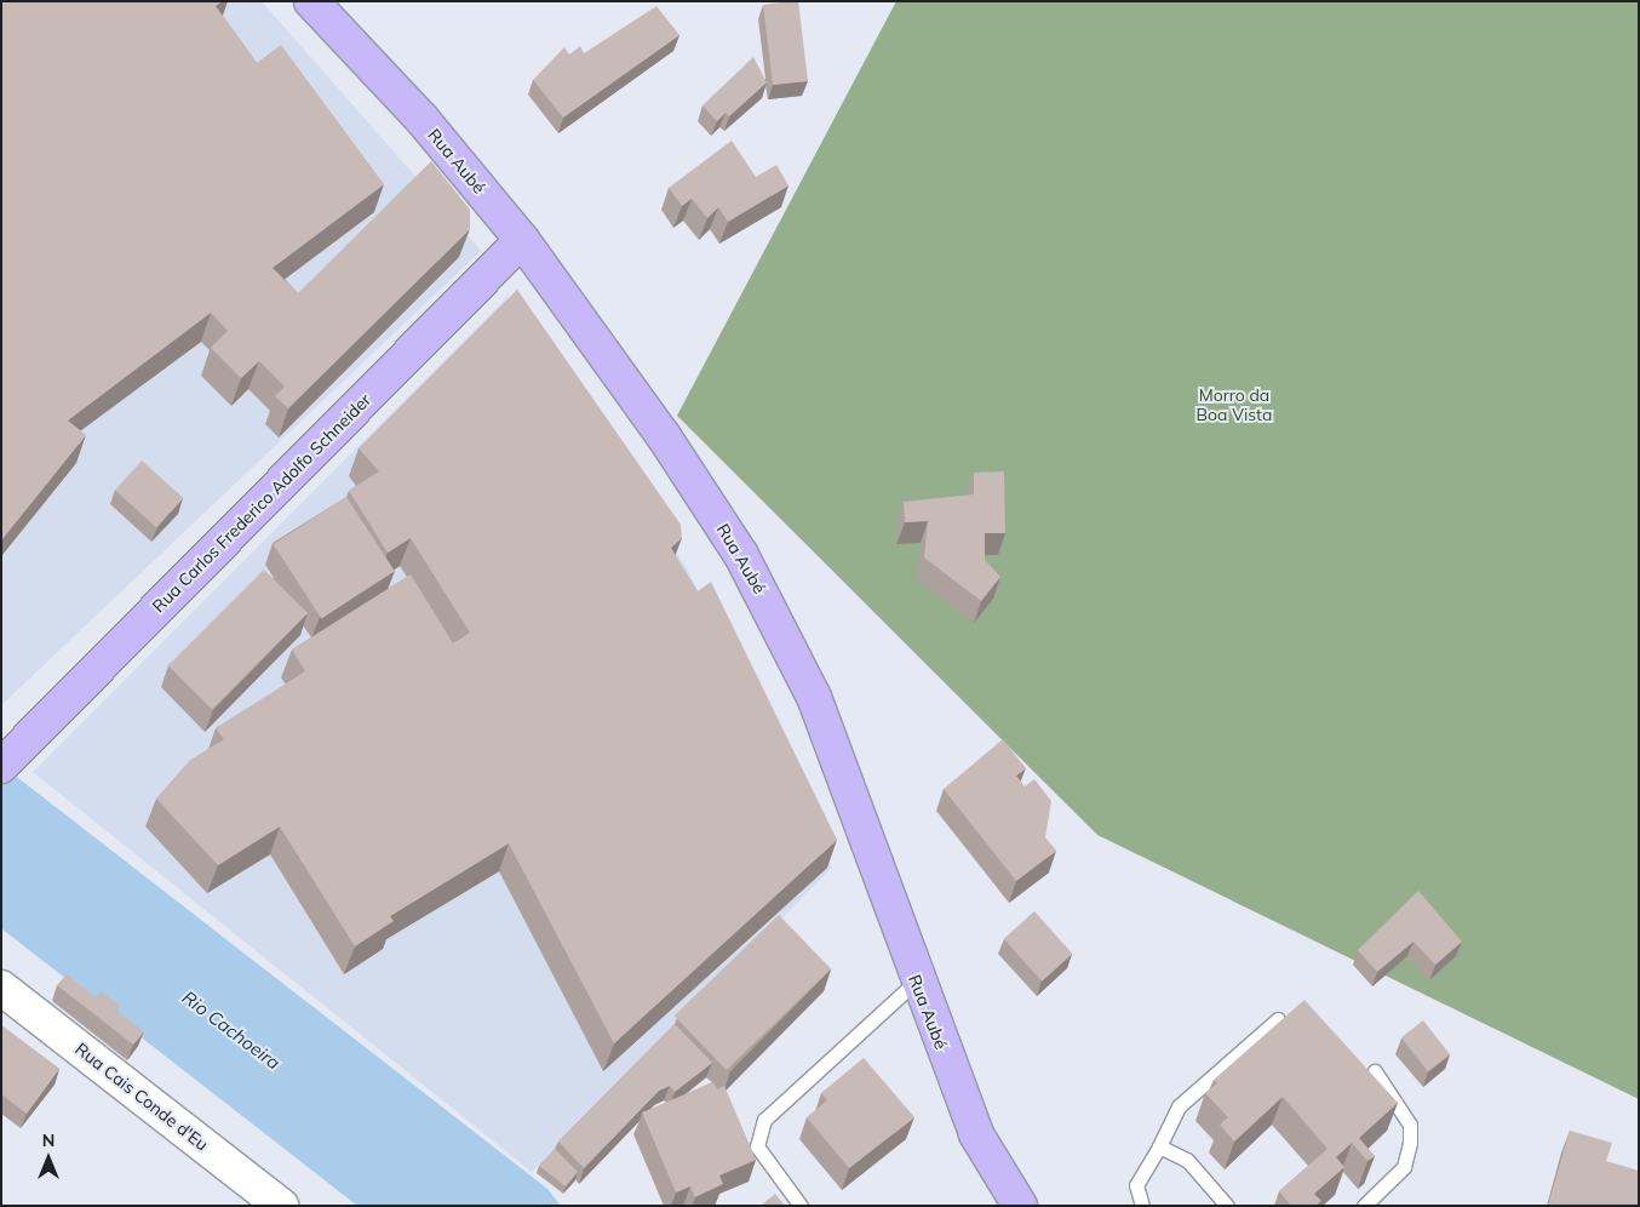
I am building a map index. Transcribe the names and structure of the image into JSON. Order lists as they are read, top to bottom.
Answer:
{
  "streets": {
    "main road": ["Rua Aubé", "Rua Carlos Frederico Adolfo Schneider"],
    "street": ["Rua Cais Conde d'Eu"]
  },
  "crossings": [
    ["Rua Aubé", "Rua Carlos Frederico Adolfo Schneider"]
  ],
  "water": ["Rio Cachoeira"],
  "parks": ["Morro da Boa Vista"],
  "north": "top"
}
